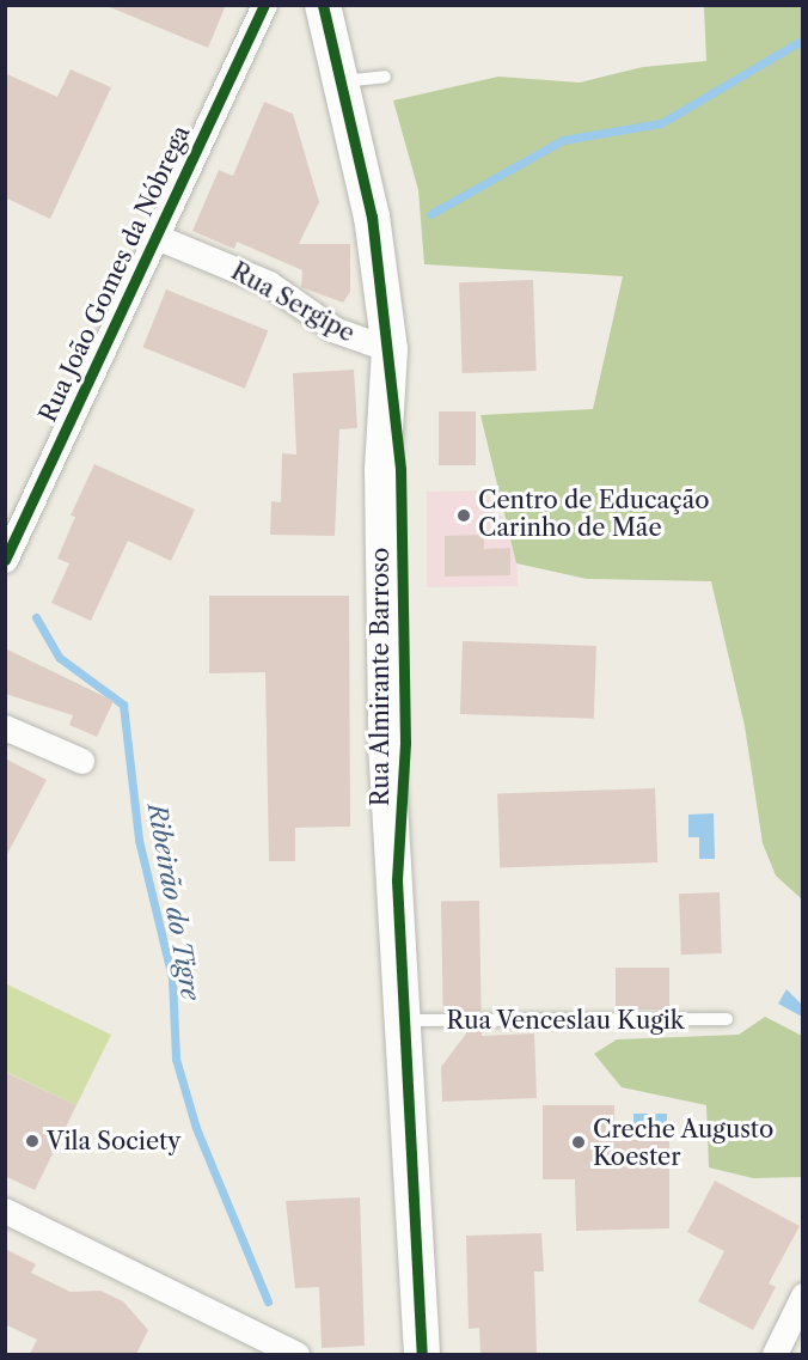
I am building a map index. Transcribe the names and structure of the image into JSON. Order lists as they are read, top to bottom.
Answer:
{
  "streets": {
    "main road": ["Rua Almirante Barroso"],
    "street": ["Rua João Gomes da Nóbrega", "Rua Sergipe"],
    "lane": ["Rua Venceslau Kugik"]
  },
  "crossings": [
    ["Rua João Gomes da Nóbrega", "Rua Sergipe"],
    ["Rua Sergipe", "Rua Almirante Barroso"],
    ["Rua Almirante Barroso", "Rua Venceslau Kugik"]
  ],
  "water": ["Ribeirão do Tigre"],
  "places": ["Centro de Educação Carinho de Mãe", "Vila Society", "Creche Augusto Koester"]
}
